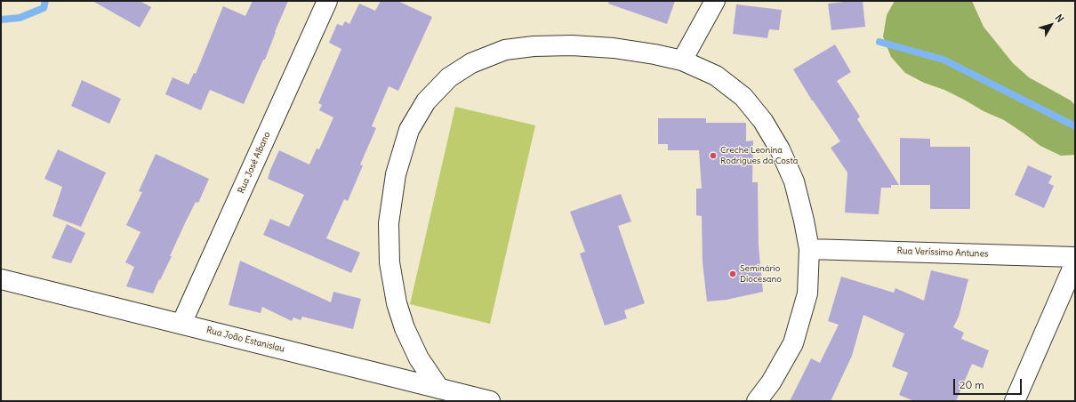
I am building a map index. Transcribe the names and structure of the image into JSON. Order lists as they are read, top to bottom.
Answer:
{
  "streets": {
    "street": ["Rua José Albano", "Rua Veríssimo Antunes", "Rua João Estanislau"]
  },
  "crossings": [
    ["Rua José Albano", "Rua João Estanislau"]
  ],
  "places": ["Creche Leonina Rodrigues da Costa", "Seminário Diocesano"],
  "scale_bar": "20 m",
  "north": "top right"
}
